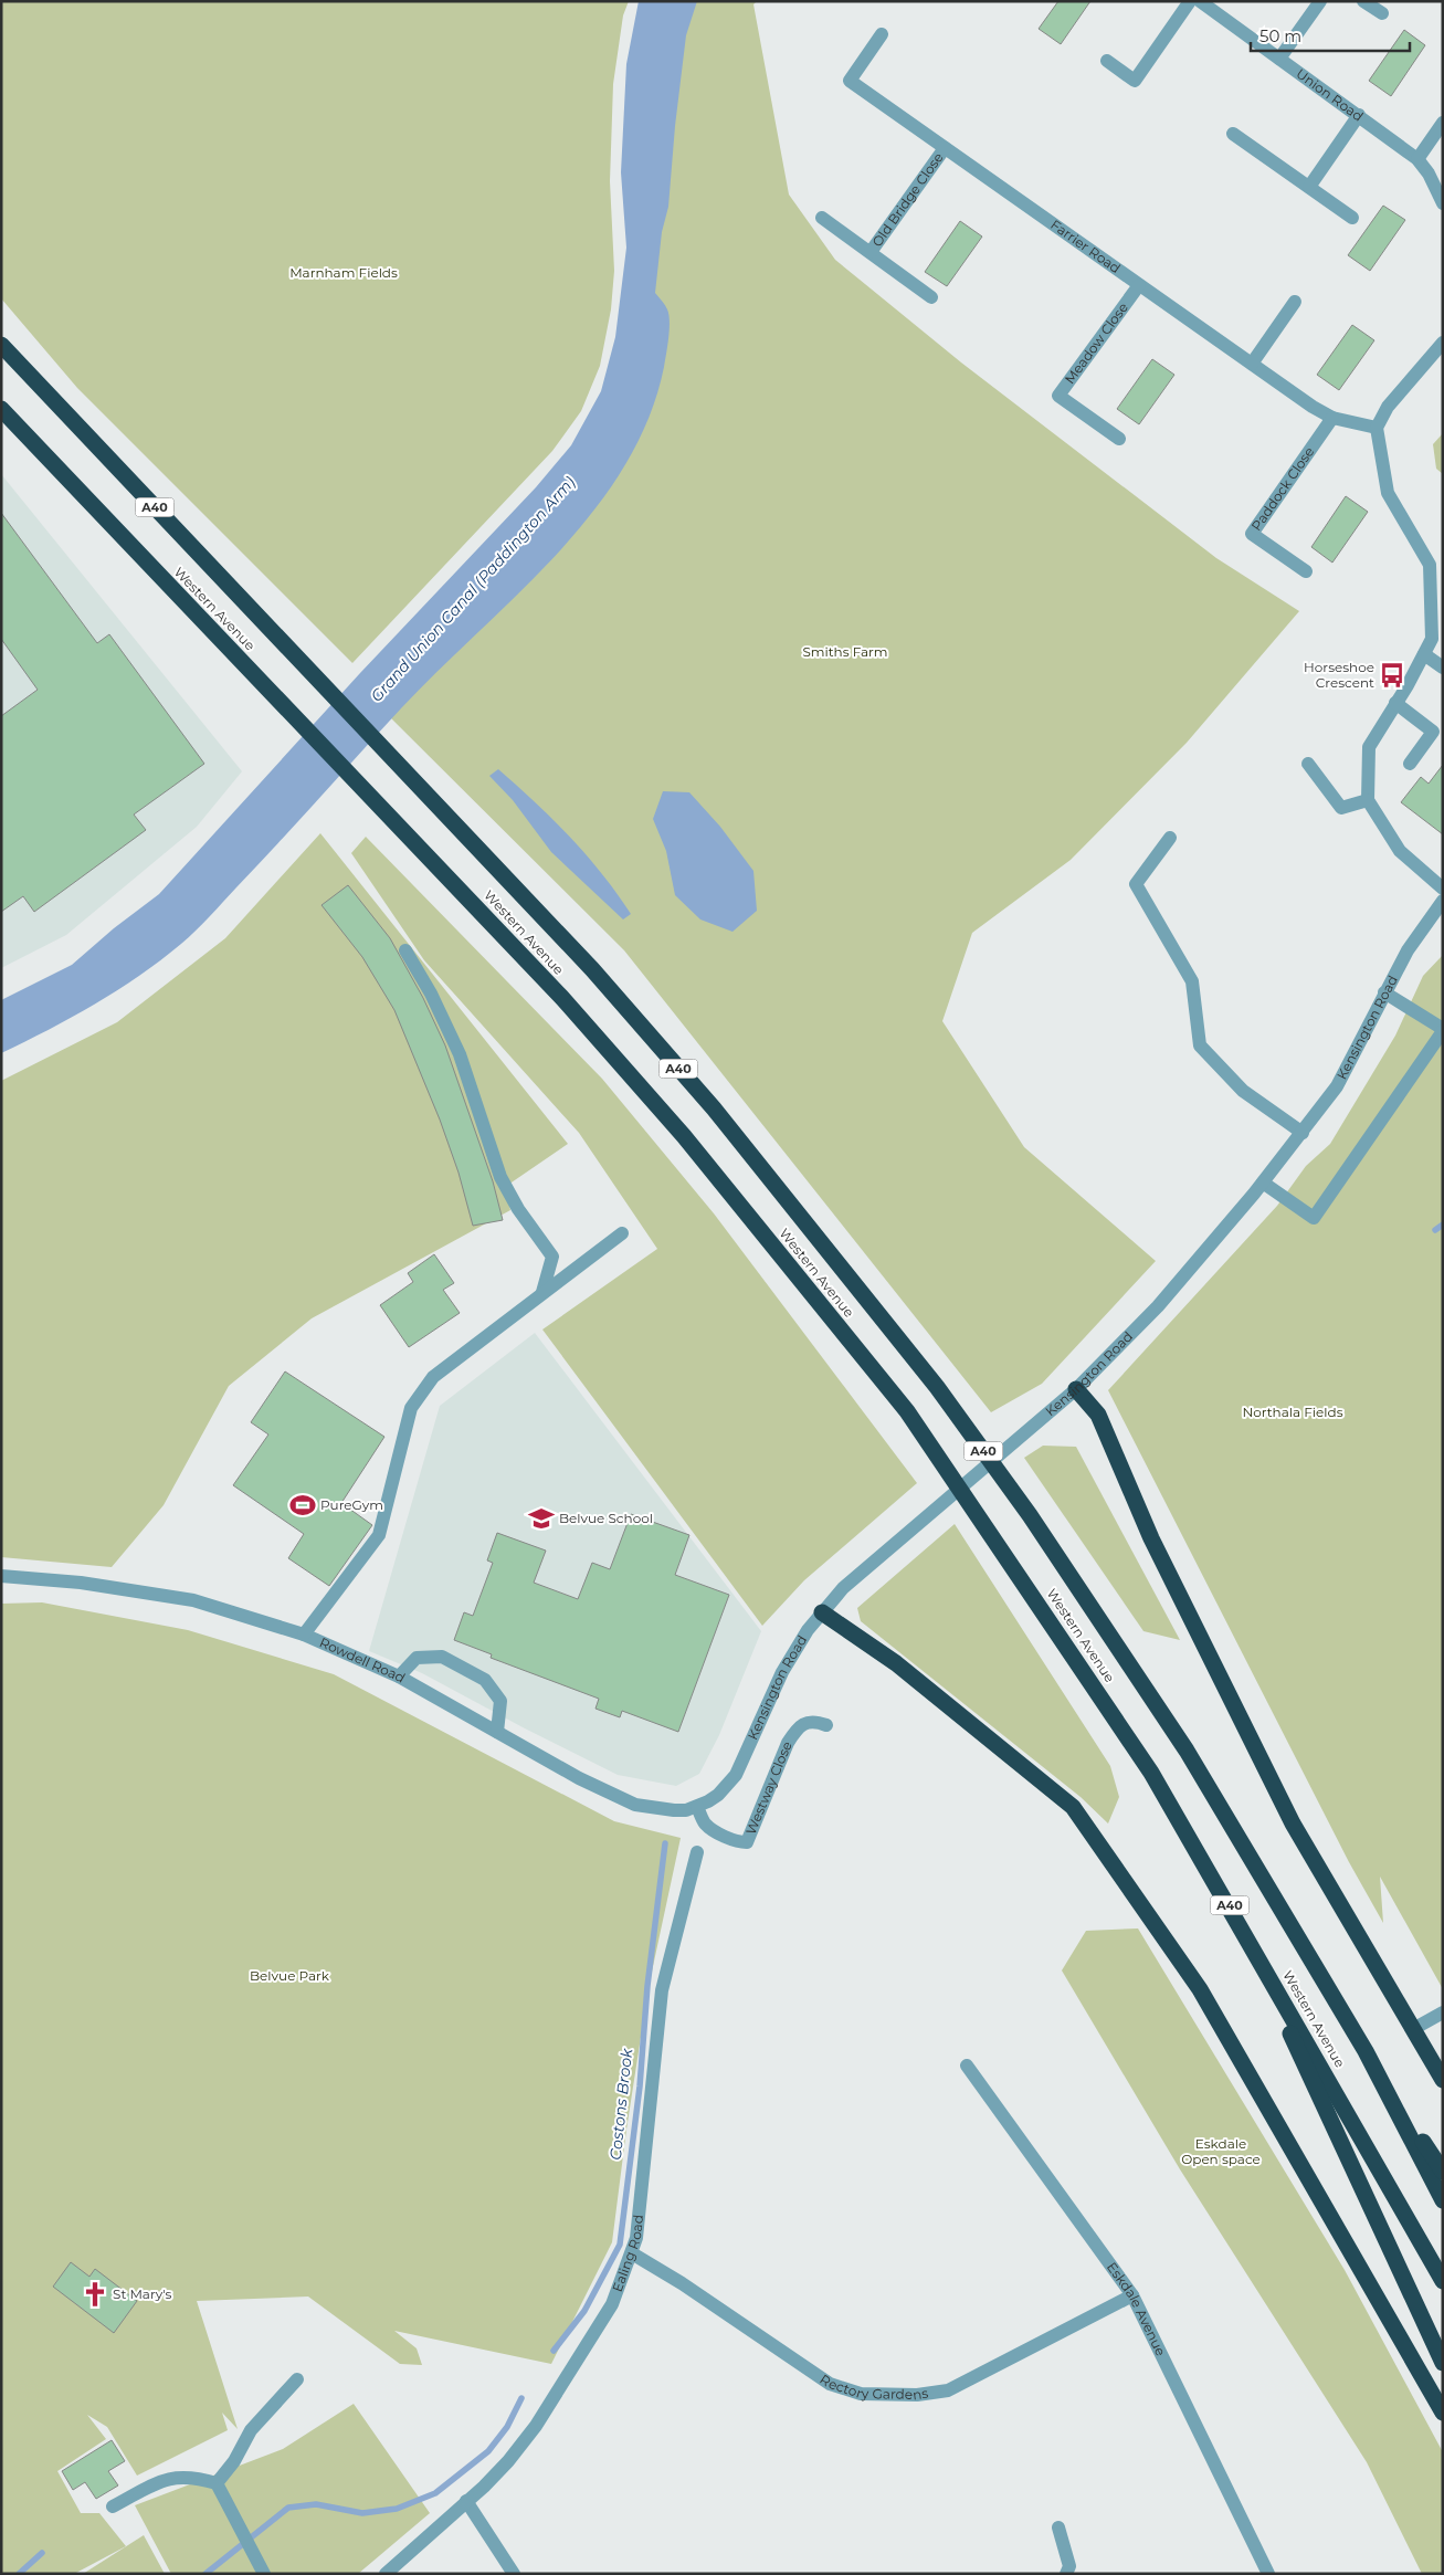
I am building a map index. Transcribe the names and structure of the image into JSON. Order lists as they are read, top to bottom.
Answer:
{
  "streets": {
    "highway": ["A40", "Western Avenue"],
    "street": [
      "Union Road",
      "Old Bridge Close",
      "Farrier Road",
      "Meadow Close",
      "Paddock Close",
      "Kensington Road",
      "Rowdell Road",
      "Westway Close",
      "Ealing Road",
      "Eskdale Avenue",
      "Rectory Gardens"
    ]
  },
  "crossings": [
    ["Old Bridge Close", "Farrier Road"],
    ["Farrier Road", "Meadow Close"],
    ["Farrier Road", "Paddock Close"],
    ["A40", "Western Avenue"],
    ["Kensington Road", "Rowdell Road"],
    ["Kensington Road", "Westway Close"],
    ["Rowdell Road", "Westway Close"],
    ["Ealing Road", "Rectory Gardens"],
    ["Eskdale Avenue", "Rectory Gardens"]
  ],
  "water": ["Grand Union Canal (Paddington Arm)", "Costons Brook"],
  "parks": [
    "Marnham Fields",
    "Smiths Farm",
    "Northala Fields",
    "Belvue Park",
    "Eskdale Open space"
  ],
  "places": {
    "bus stop": ["Horseshoe Crescent"],
    "sports": ["PureGym"],
    "school or university": ["Belvue School"],
    "church": ["St Mary's"]
  },
  "scale_bar": "50 m"
}
